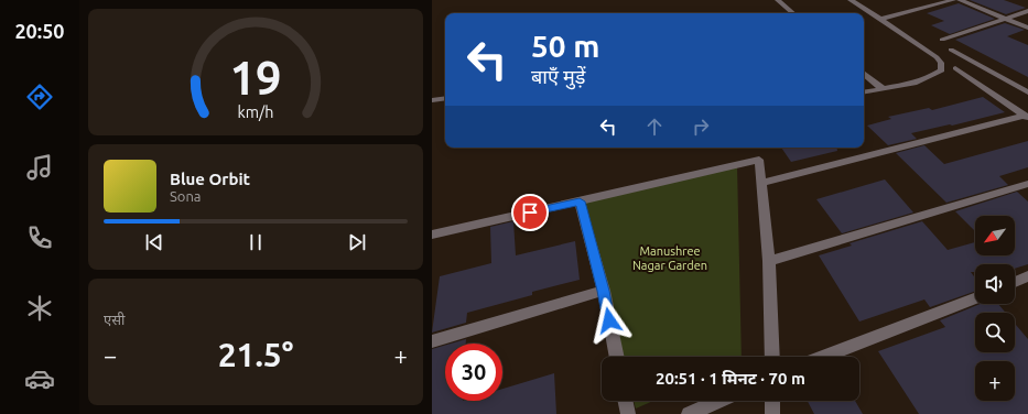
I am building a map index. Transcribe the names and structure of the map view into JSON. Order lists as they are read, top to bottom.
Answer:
{
  "parks": ["Manushree Nagar Garden"],
  "north": "bottom left",
  "page": {
    "tabs": "20:50",
    "turn": ["50 m", "बाएँ मुड़ें"],
    "song": ["Blue Orbit", "Sona"],
    "map_buttons": "+",
    "tile": "एसी",
    "heat": ["−", "21.5°", "+"],
    "limit": "30",
    "trip": "20:51 · 1 मिनट · 70 m",
    "gauge": ["19", "km/h"]
  }
}
